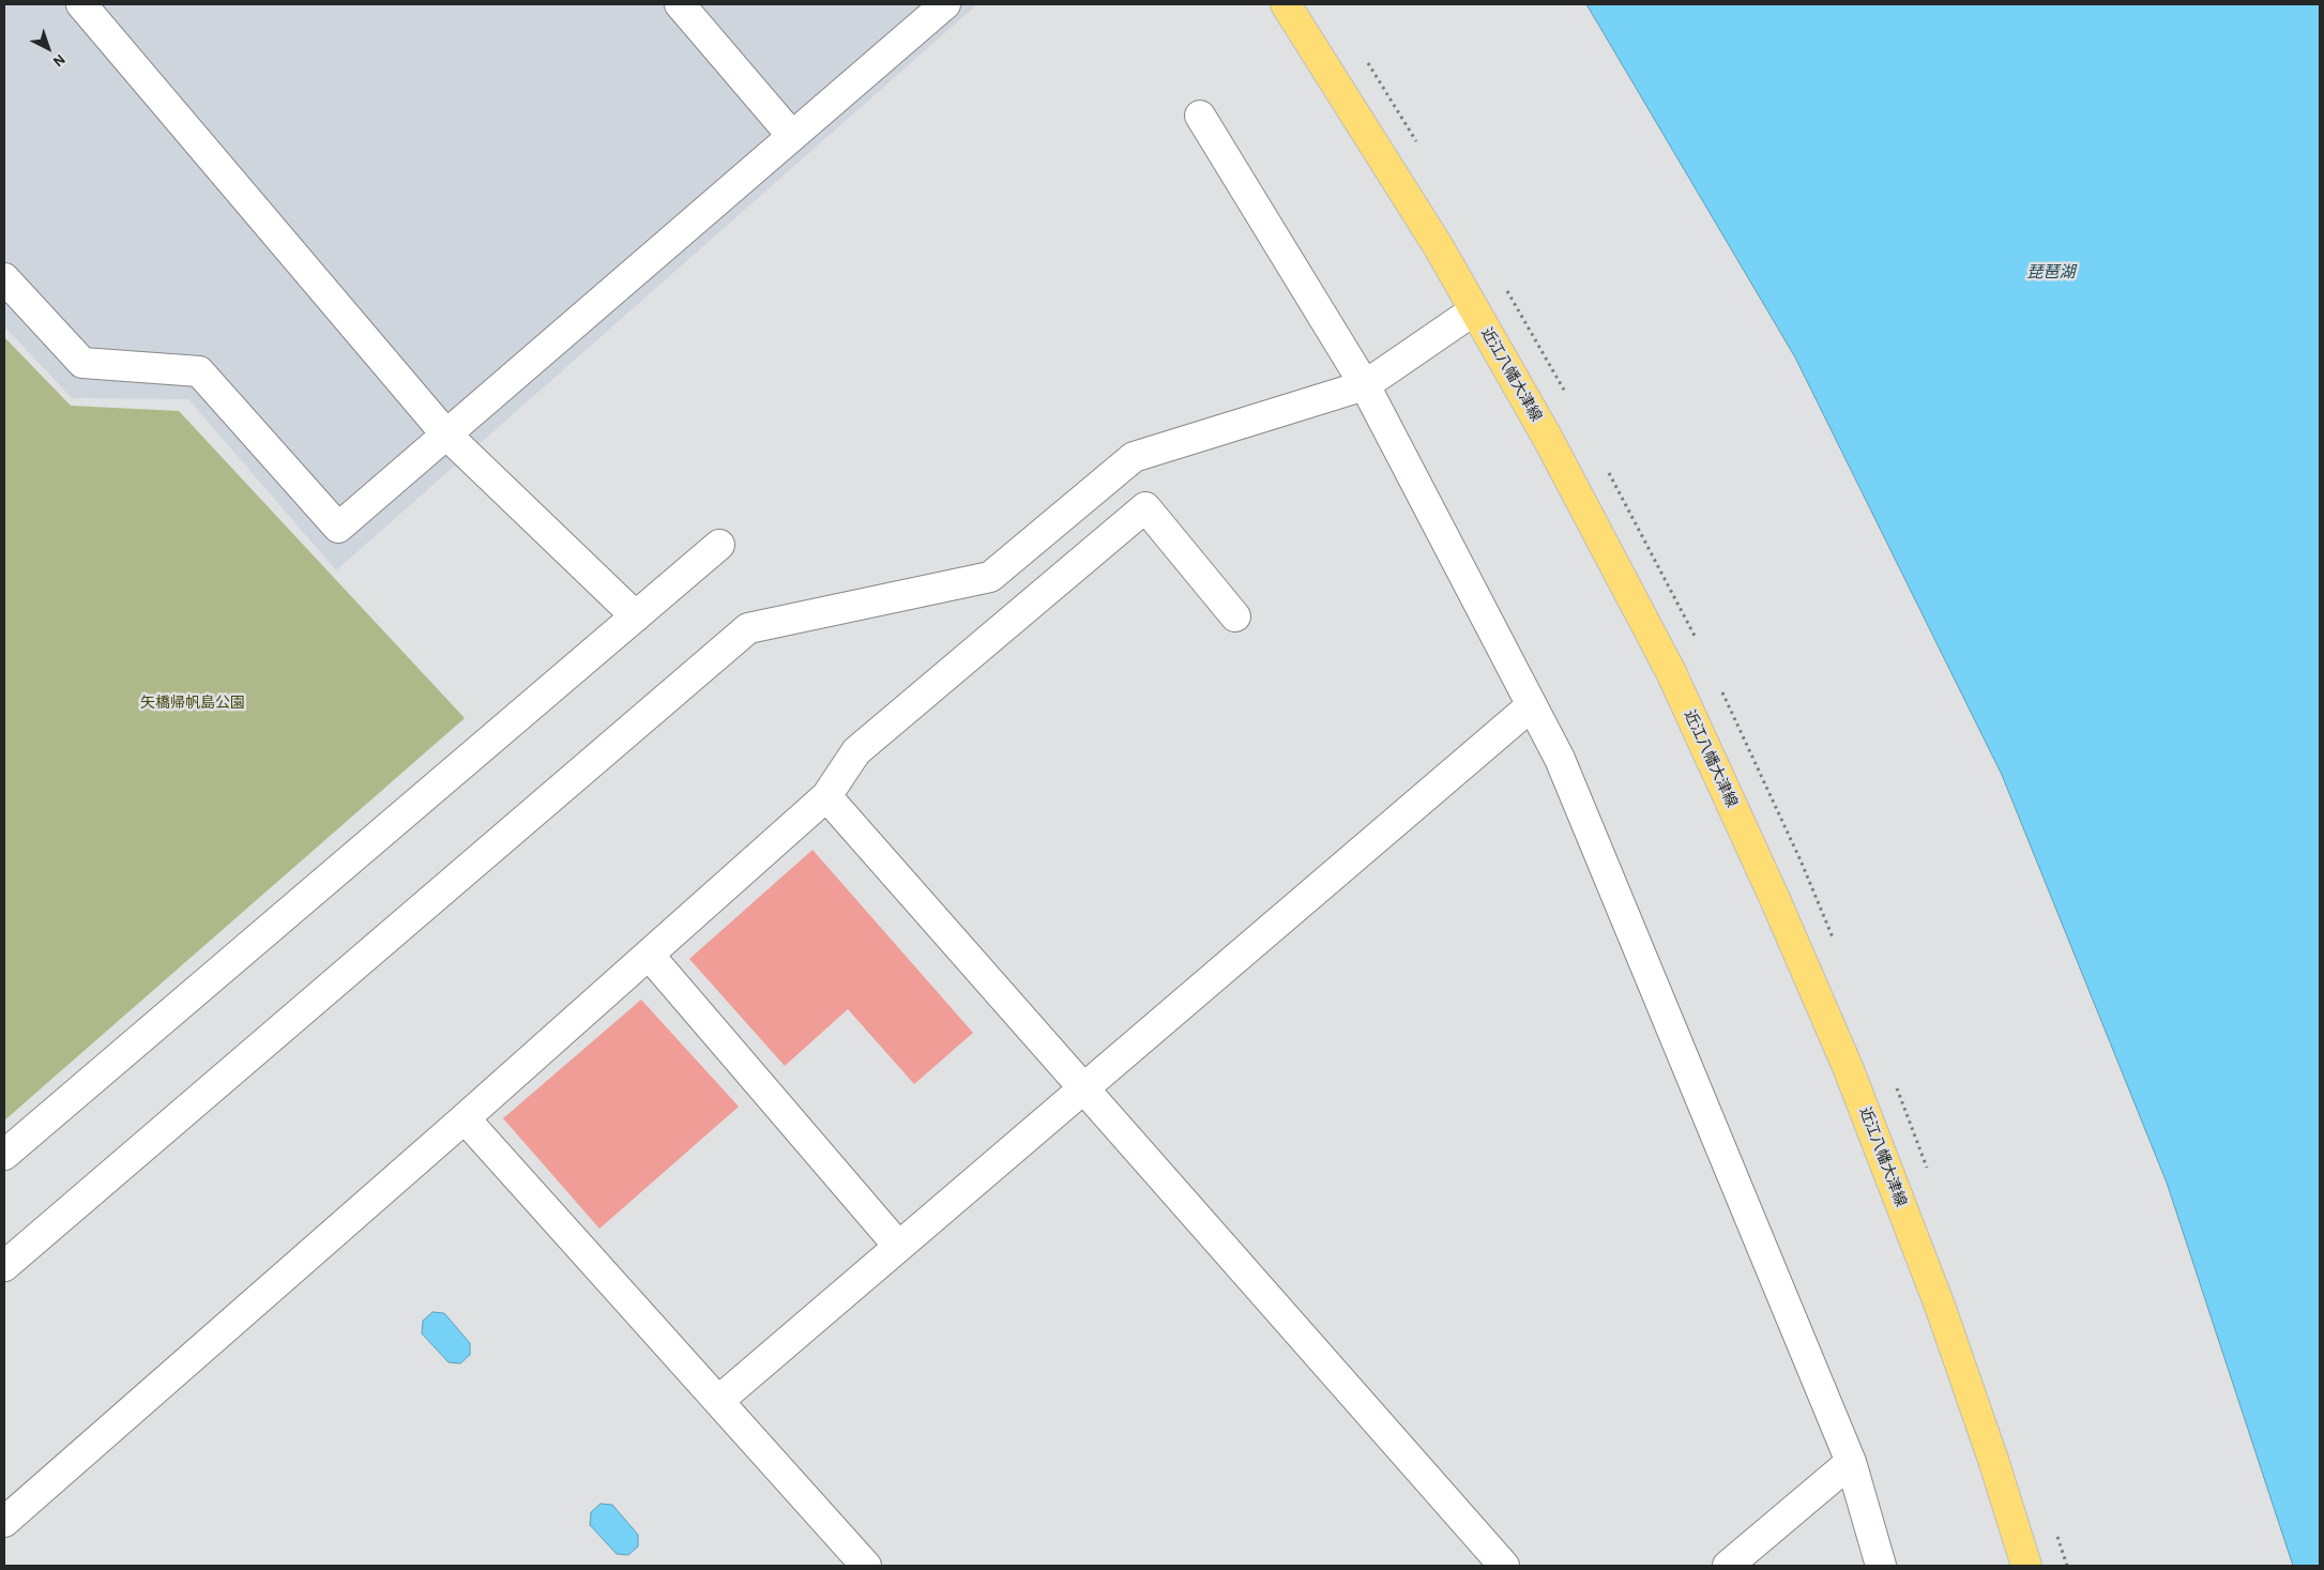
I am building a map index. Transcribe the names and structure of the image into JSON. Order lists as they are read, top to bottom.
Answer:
{
  "streets": {
    "main road": ["近江八幡大津線"]
  },
  "water": ["琵琶湖"],
  "parks": ["矢橋帰帆島公園"],
  "north": "bottom right"
}
